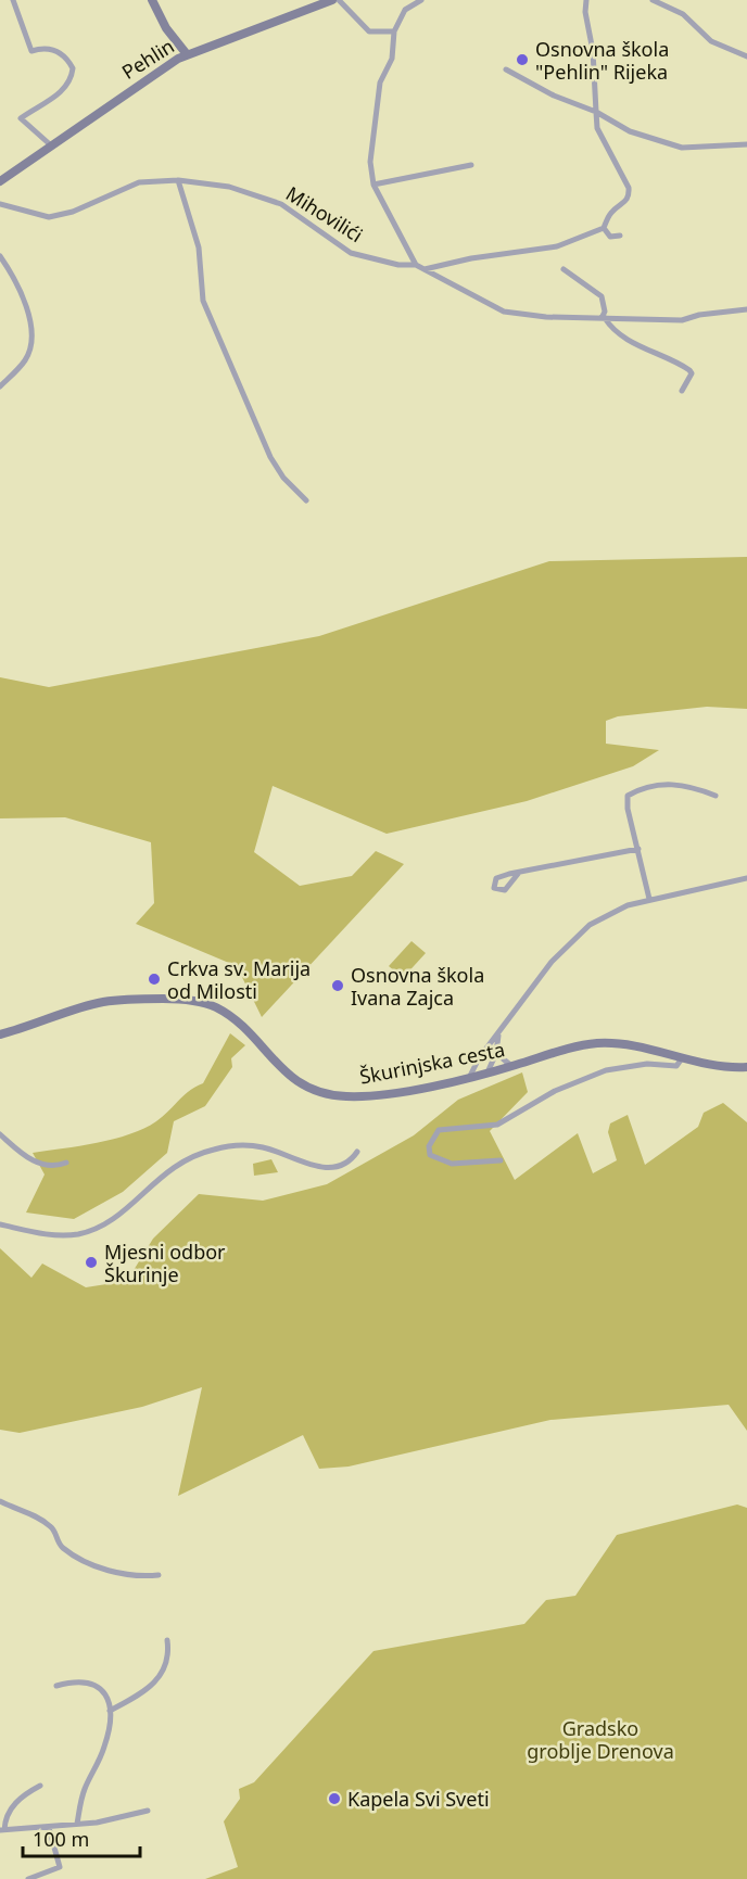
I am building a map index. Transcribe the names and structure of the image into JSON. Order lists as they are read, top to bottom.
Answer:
{
  "streets": {
    "street": ["Pehlin", "Mihovilići", "Škurinjska cesta"]
  },
  "parks": ["Gradsko groblje Drenova"],
  "places": [
    "Osnovna škola \"Pehlin\" Rijeka",
    "Crkva sv. Marija od Milosti",
    "Osnovna škola Ivana Zajca",
    "Mjesni odbor Škurinje",
    "Kapela Svi Sveti"
  ],
  "scale_bar": "100 m"
}
